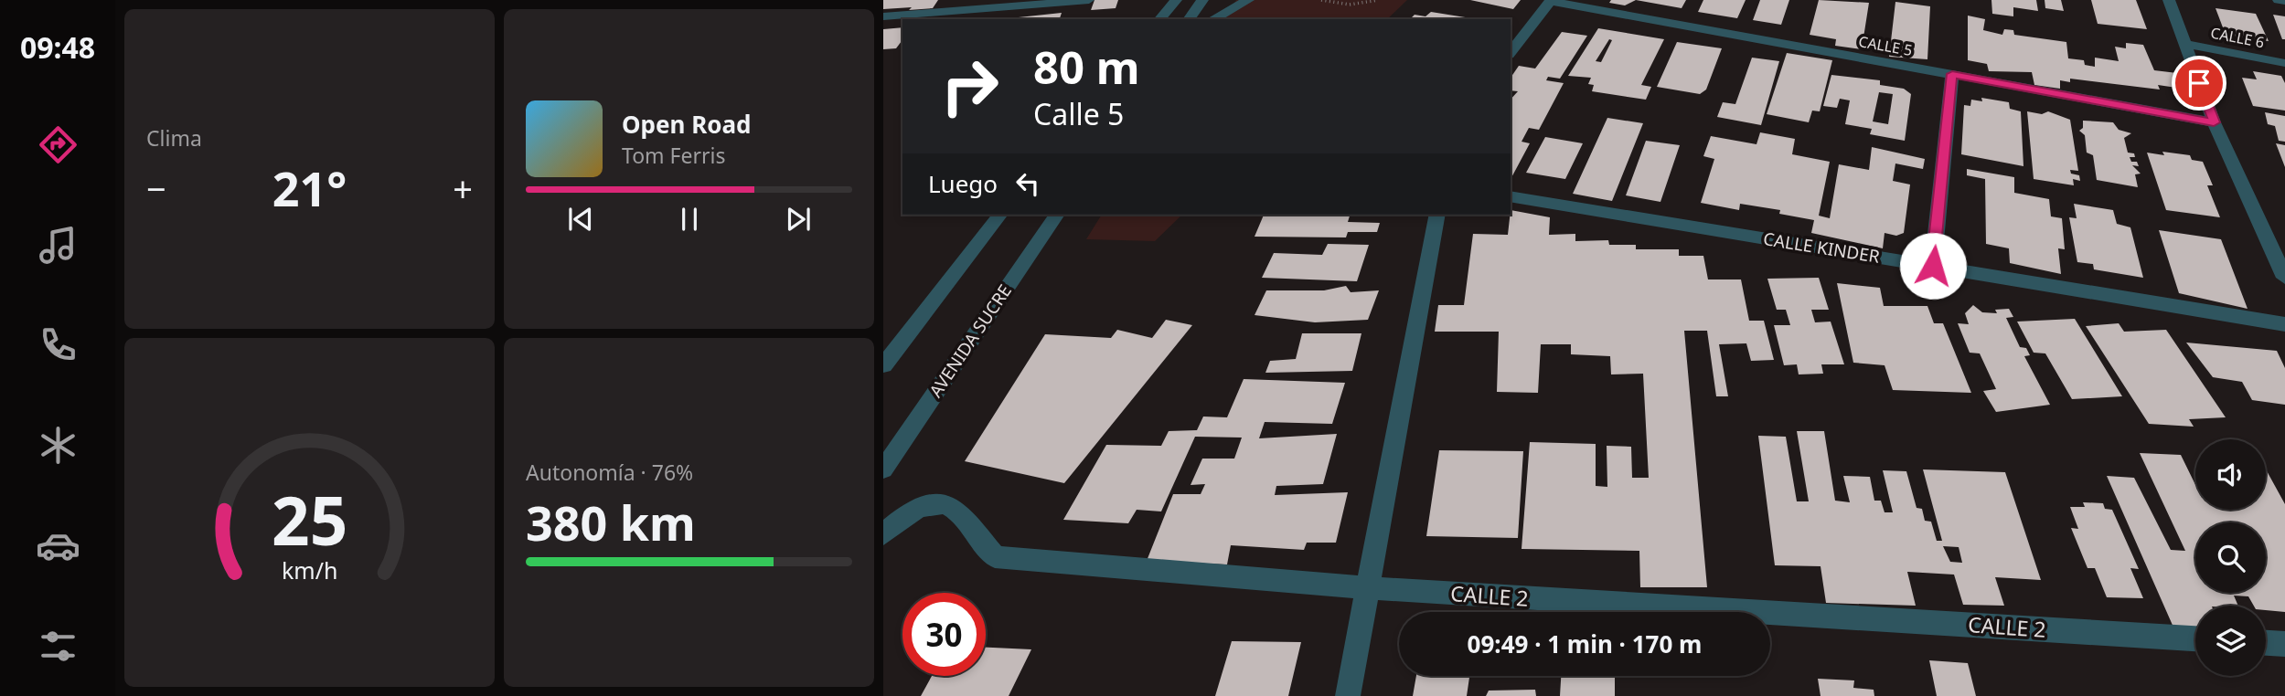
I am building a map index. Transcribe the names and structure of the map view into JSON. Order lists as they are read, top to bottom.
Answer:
{
  "streets": {
    "street": [
      "CALLE 6",
      "CALLE 5",
      "CALLE KINDER",
      "AVENIDA SUCRE",
      "CALLE 2"
    ]
  },
  "page": {
    "tabs": "09:48",
    "tile": [
      "Clima",
      ["Autonomía · 76%", "380 km"]
    ],
    "turn": ["80 m", "Calle 5"],
    "song": ["Open Road", "Tom Ferris"],
    "then": "Luego",
    "heat": ["−", "21°", "+"],
    "limit": "30",
    "trip": "09:49 · 1 min · 170 m",
    "gauge": ["25", "km/h"]
  }
}
